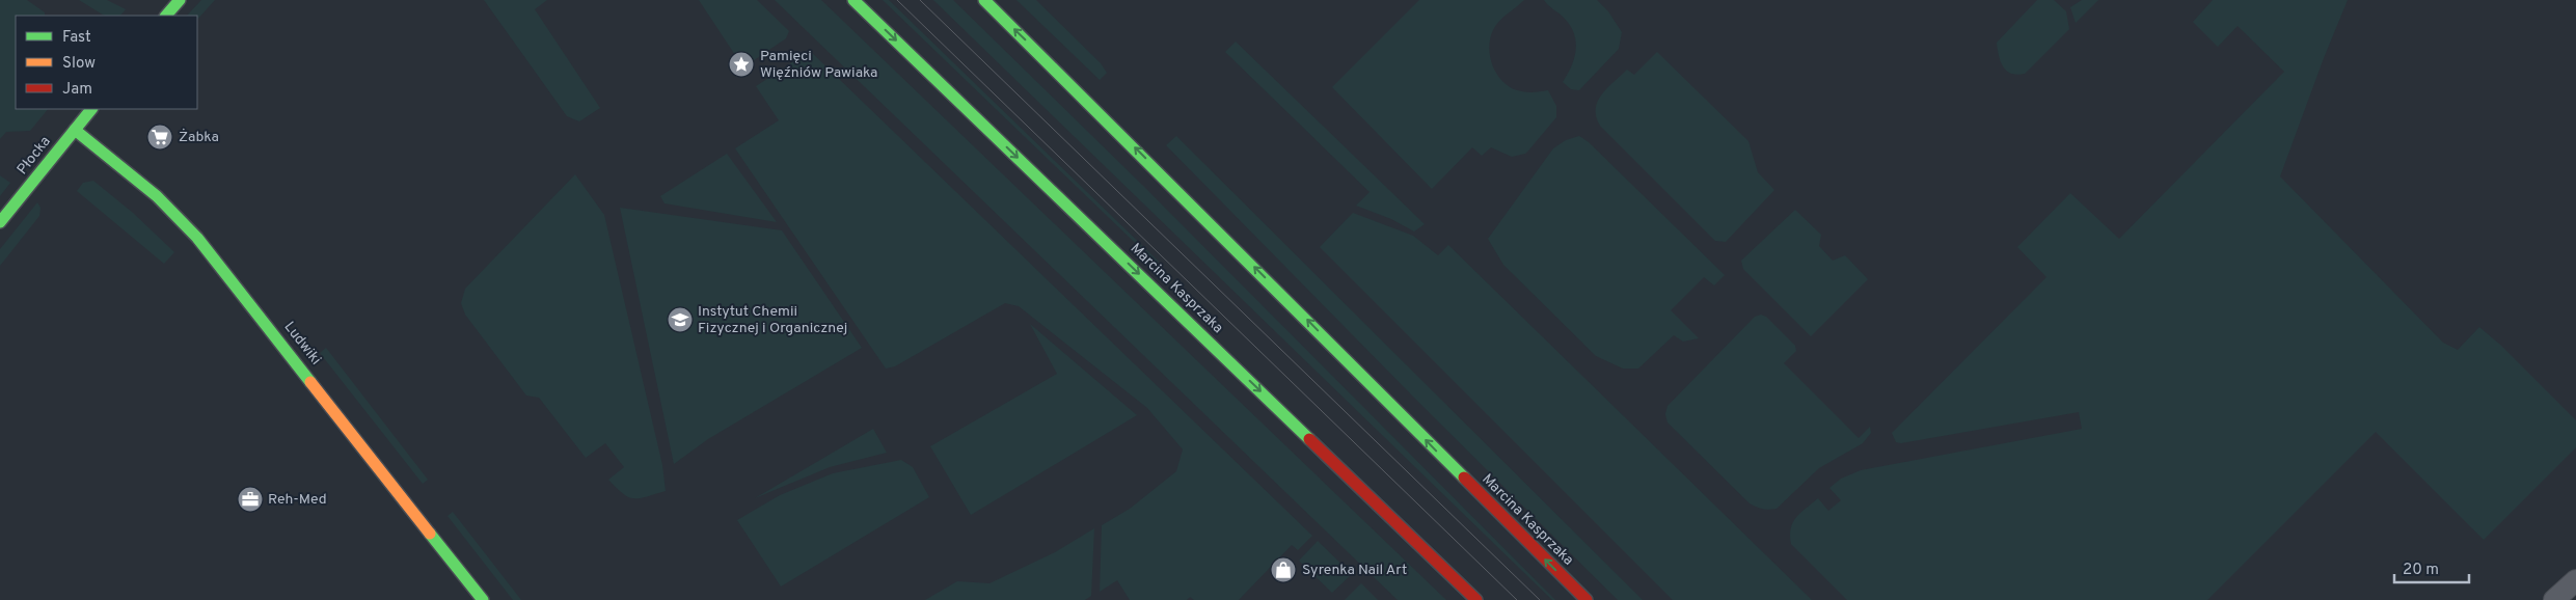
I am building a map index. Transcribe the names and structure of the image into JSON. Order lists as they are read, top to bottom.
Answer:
{
  "streets": {
    "main road": ["Płocka", "Marcina Kasprzaka", "Ludwiki"]
  },
  "crossings": [
    ["Płocka", "Ludwiki"]
  ],
  "places": {
    "place": ["Pamięci Więźniów Pawiaka"],
    "supermarket": ["Żabka"],
    "school or university": ["Instytut Chemii Fizycznej i Organicznej"],
    "office": ["Reh-Med"],
    "shop": ["Syrenka Nail Art"]
  },
  "legend": ["Fast", "Slow", "Jam"],
  "scale_bar": "20 m"
}
